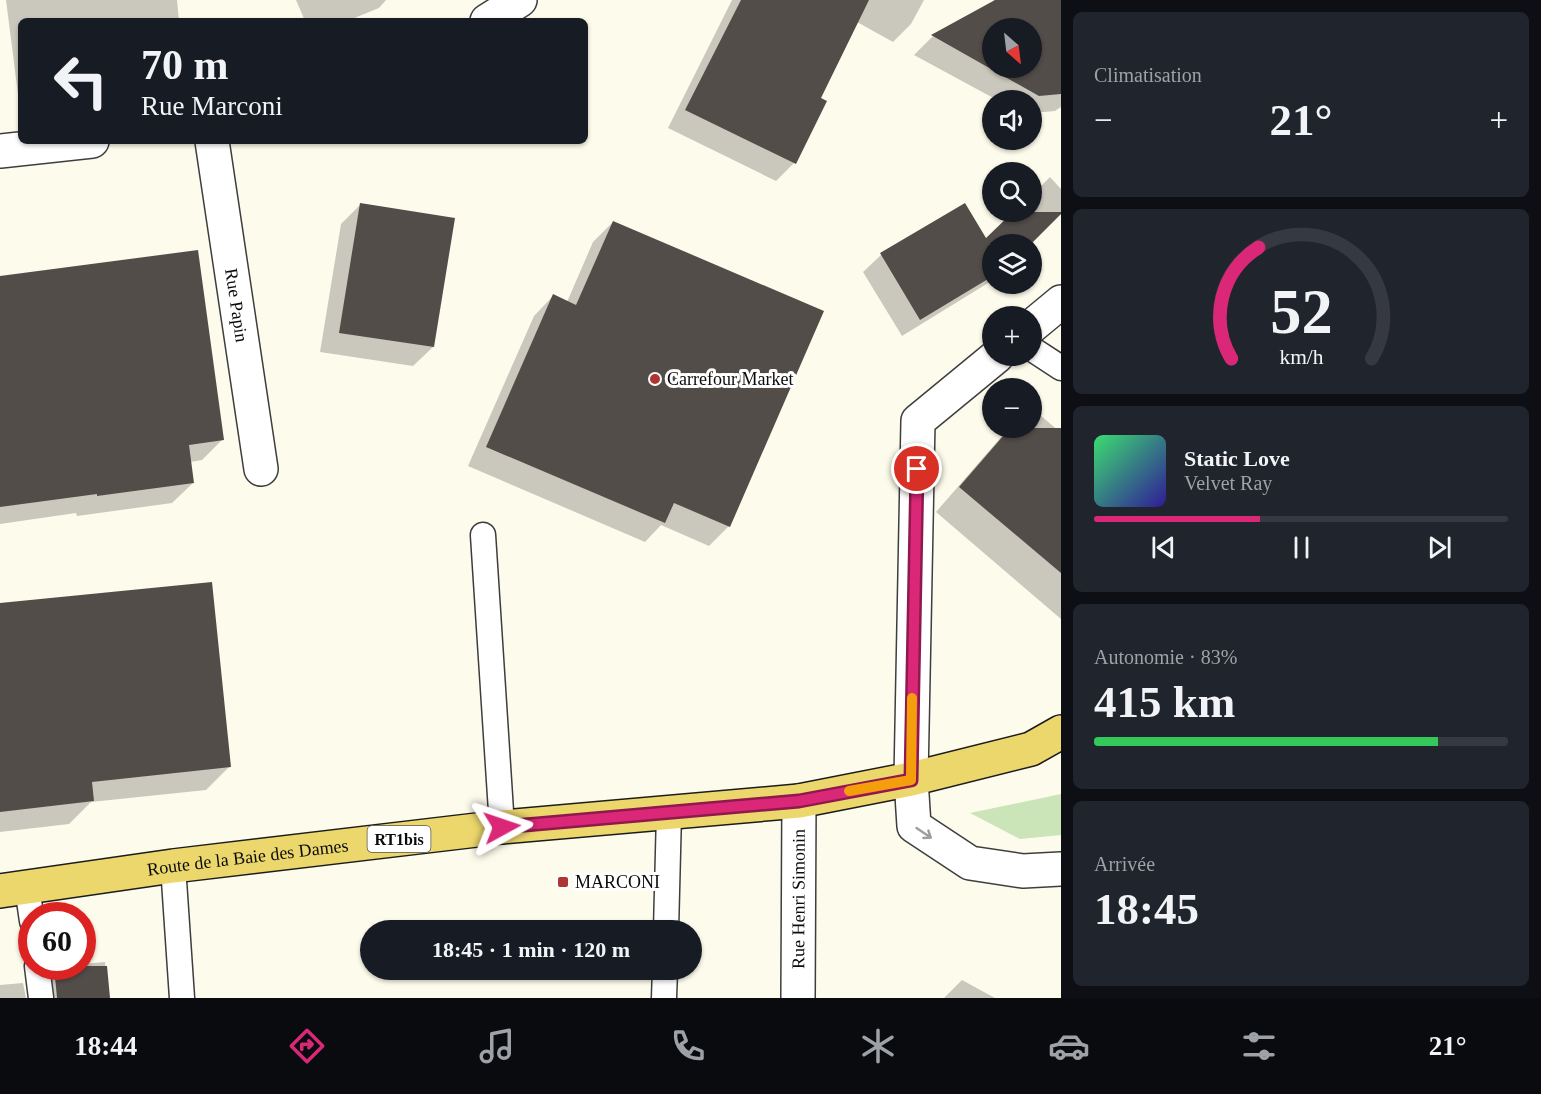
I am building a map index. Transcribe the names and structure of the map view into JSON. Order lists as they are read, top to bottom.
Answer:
{
  "streets": {
    "main road": ["RT1bis", "Route de la Baie des Dames"],
    "street": ["Rue Papin", "Rue Henri Simonin"]
  },
  "crossings": [
    ["Route de la Baie des Dames", "Rue Henri Simonin"]
  ],
  "places": {
    "other": ["Carrefour Market"],
    "transit": ["MARCONI"]
  },
  "north": "bottom right",
  "page": {
    "tile": [
      "Climatisation",
      ["Autonomie · 83%", "415 km"],
      ["Arrivée", "18:45"]
    ],
    "map_buttons": ["+", "−"],
    "turn": ["70 m", "Rue Marconi"],
    "heat": ["−", "21°", "+"],
    "song": ["Static Love", "Velvet Ray"],
    "limit": "60",
    "trip": "18:45 · 1 min · 120 m",
    "tabs": ["18:44", "21°"],
    "gauge": ["52", "km/h"]
  }
}
